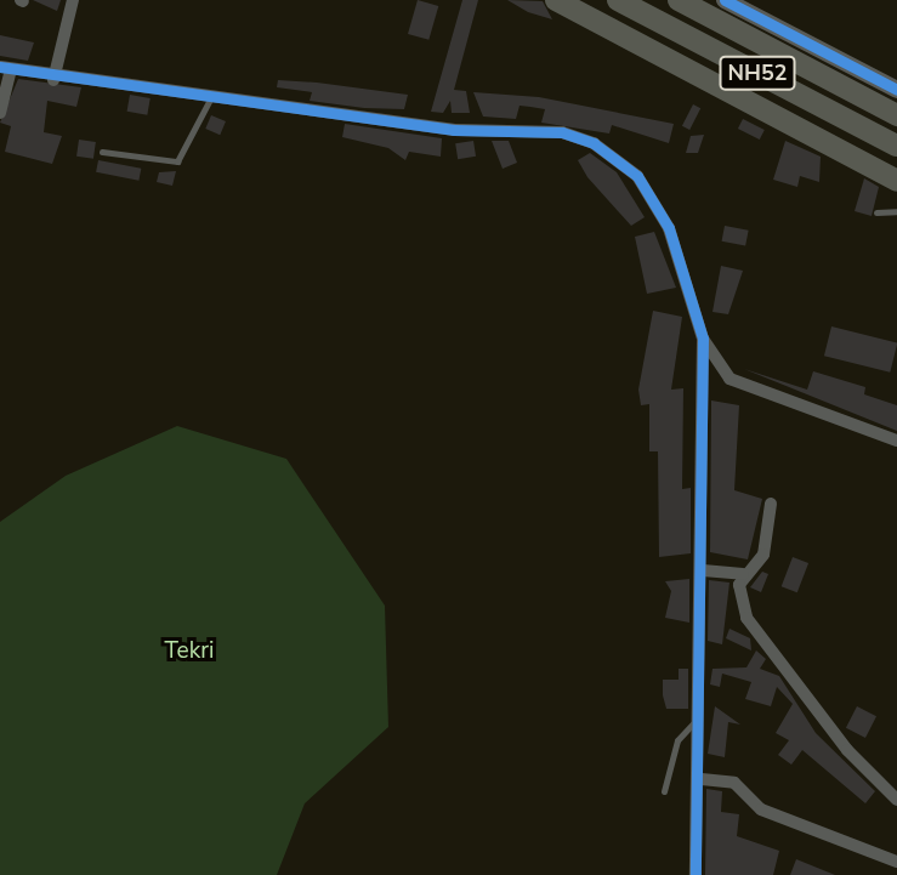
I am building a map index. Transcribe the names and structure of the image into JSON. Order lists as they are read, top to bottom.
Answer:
{
  "streets": {
    "highway": ["NH52"]
  },
  "parks": ["Tekri"]
}
